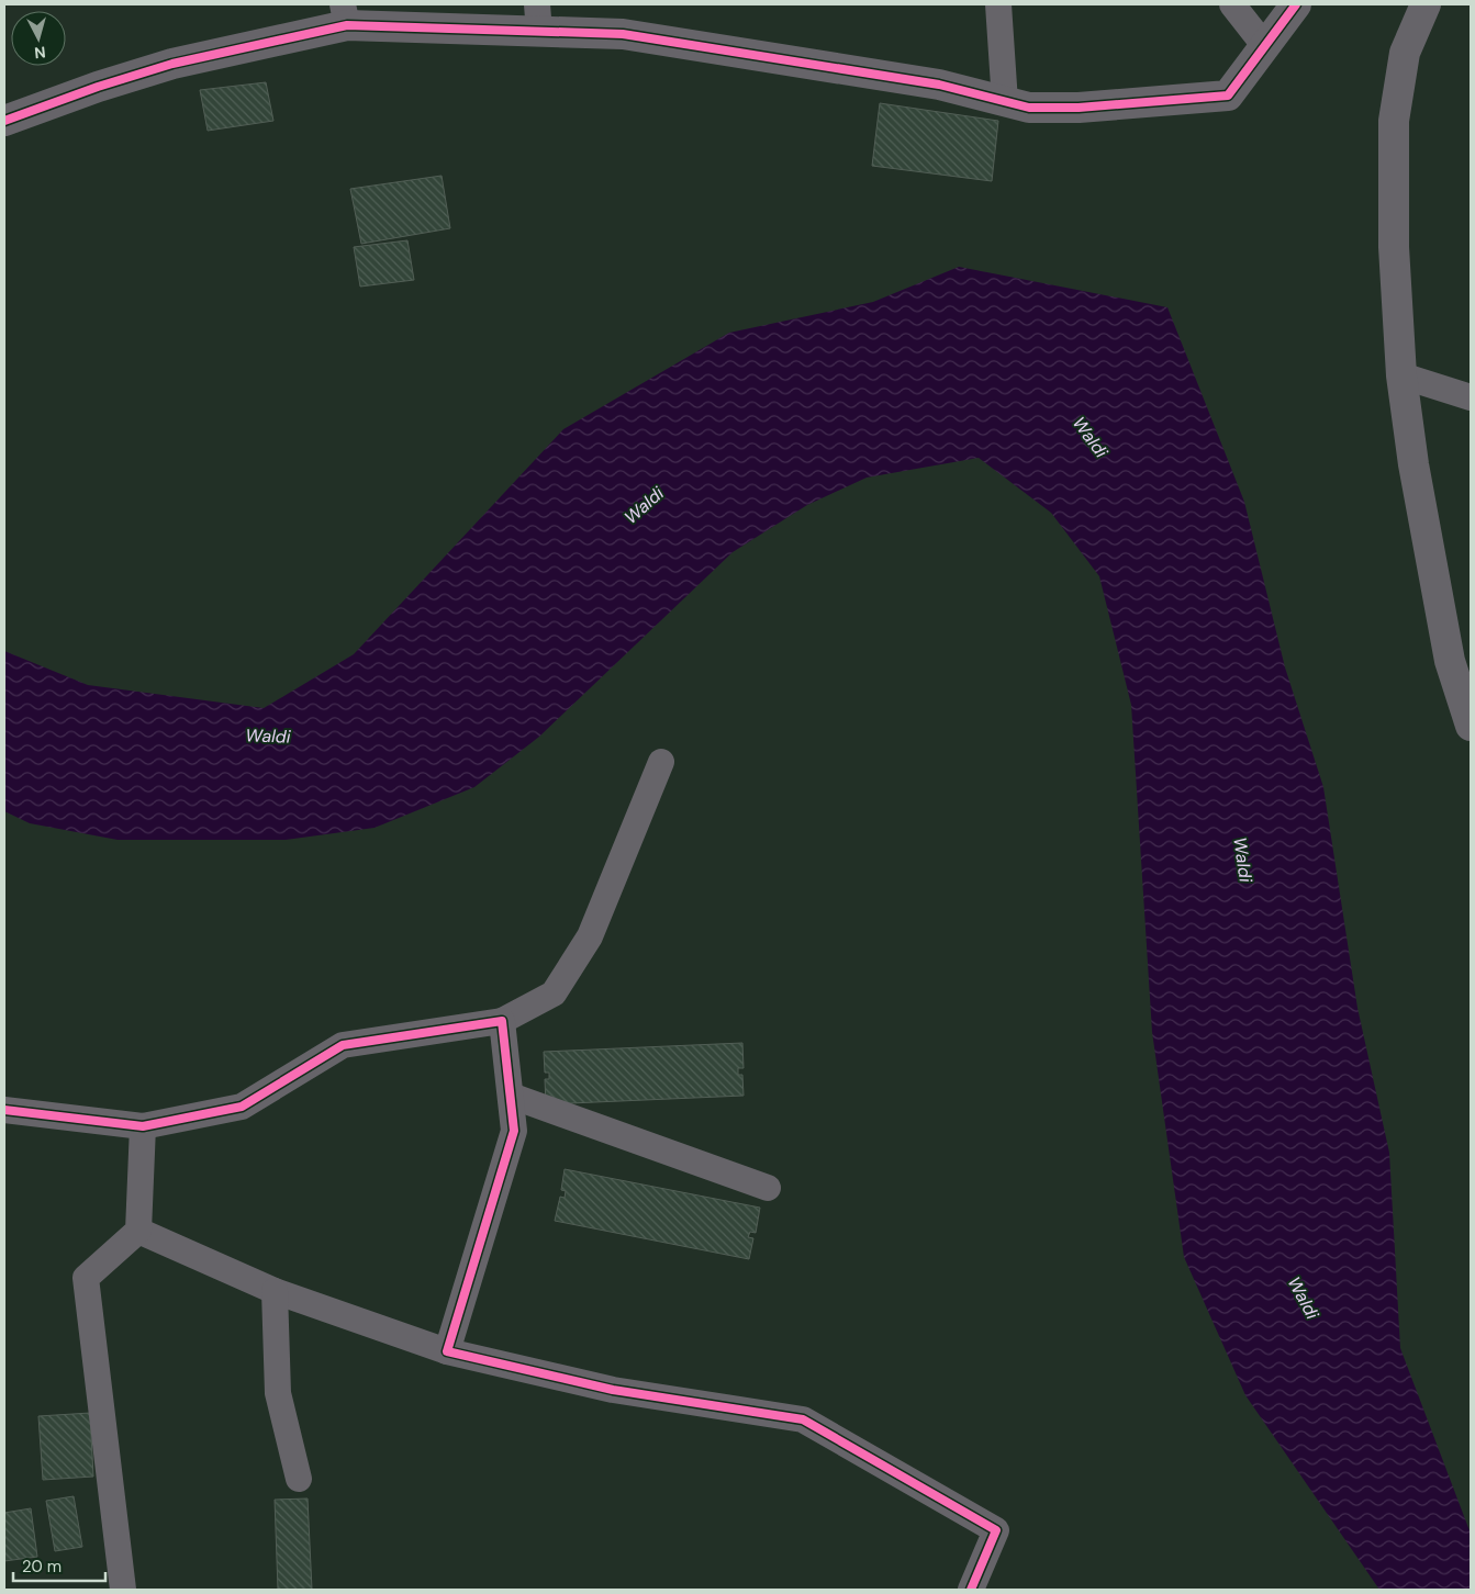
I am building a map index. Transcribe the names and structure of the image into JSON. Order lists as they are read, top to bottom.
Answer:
{
  "water": ["Waldi"],
  "scale_bar": "20 m",
  "north": "bottom"
}
